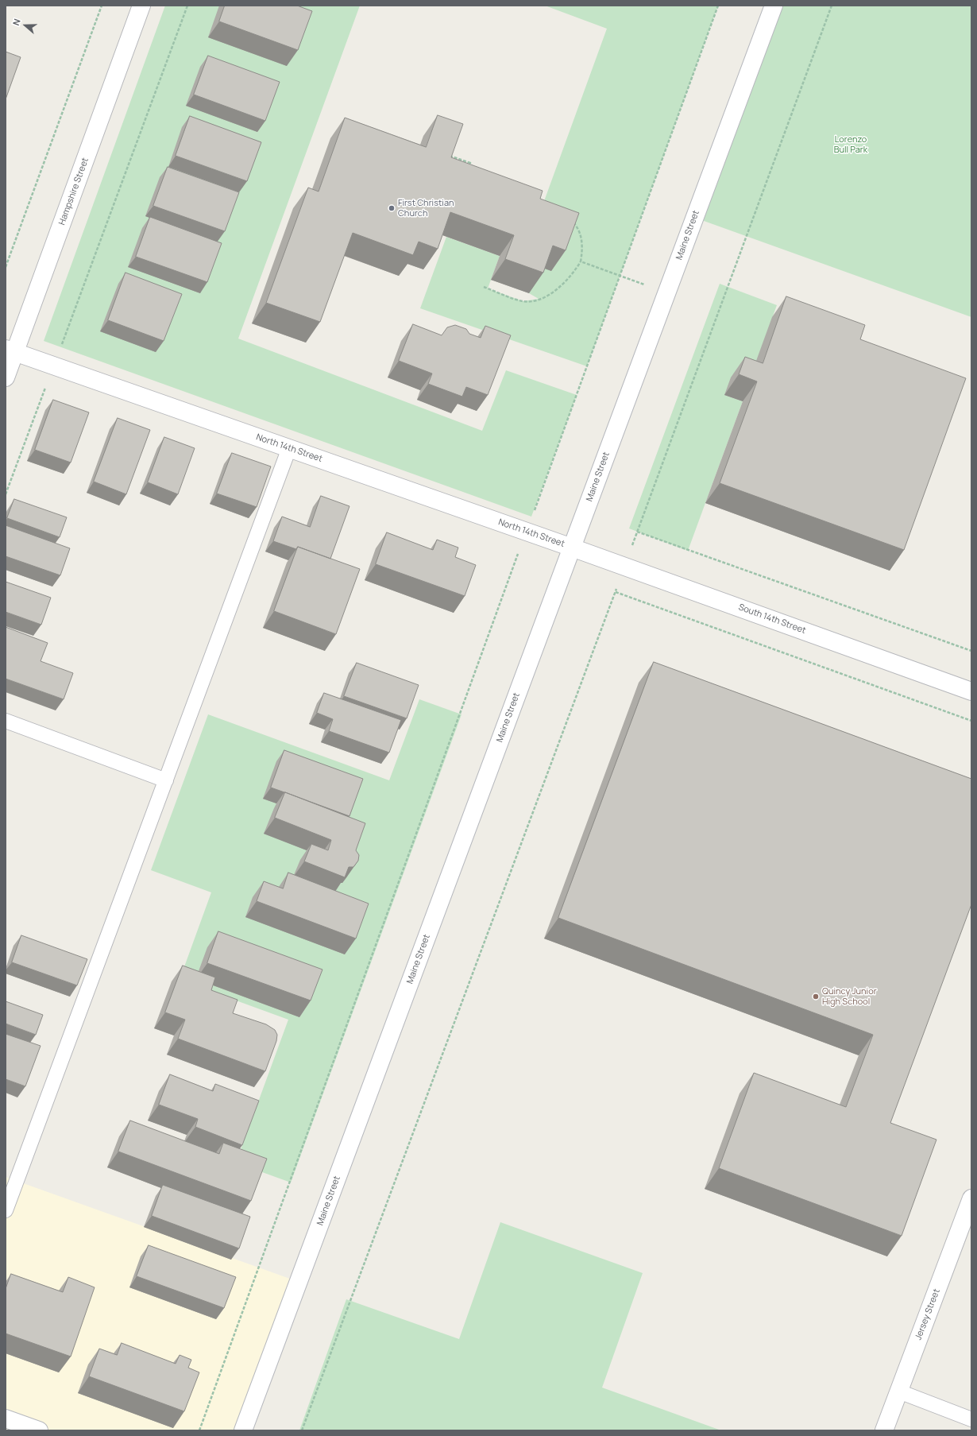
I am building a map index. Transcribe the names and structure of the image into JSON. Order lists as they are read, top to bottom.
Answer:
{
  "streets": {
    "street": [
      "Hampshire Street",
      "Maine Street",
      "North 14th Street",
      "South 14th Street",
      "Jersey Street"
    ]
  },
  "crossings": [
    ["Hampshire Street", "North 14th Street"],
    ["Maine Street", "North 14th Street"],
    ["Maine Street", "South 14th Street"],
    ["North 14th Street", "South 14th Street"]
  ],
  "parks": ["Lorenzo Bull Park"],
  "places": ["First Christian Church", "Quincy Junior High School"],
  "north": "left"
}
